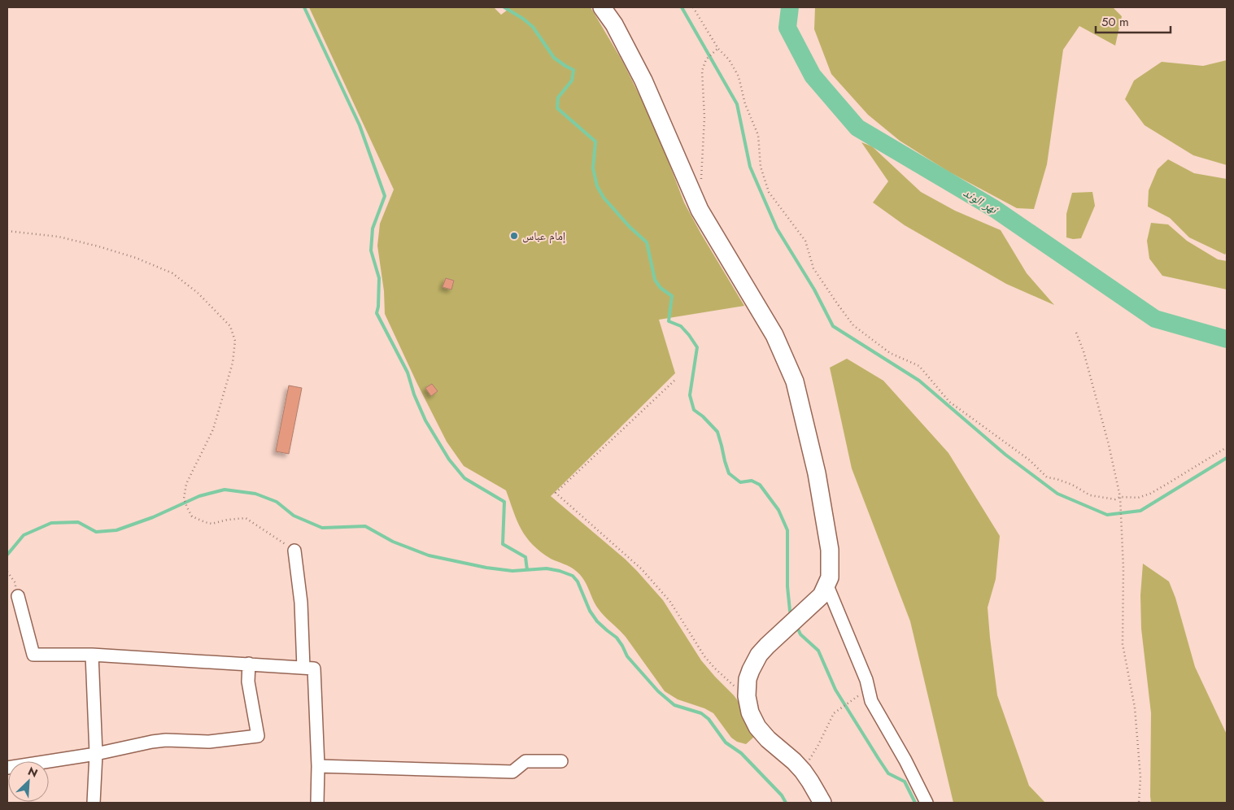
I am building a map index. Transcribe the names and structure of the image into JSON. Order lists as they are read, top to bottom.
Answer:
{
  "water": ["نهر الوند"],
  "places": ["إمام عباس"],
  "scale_bar": "50 m",
  "north": "top right"
}
